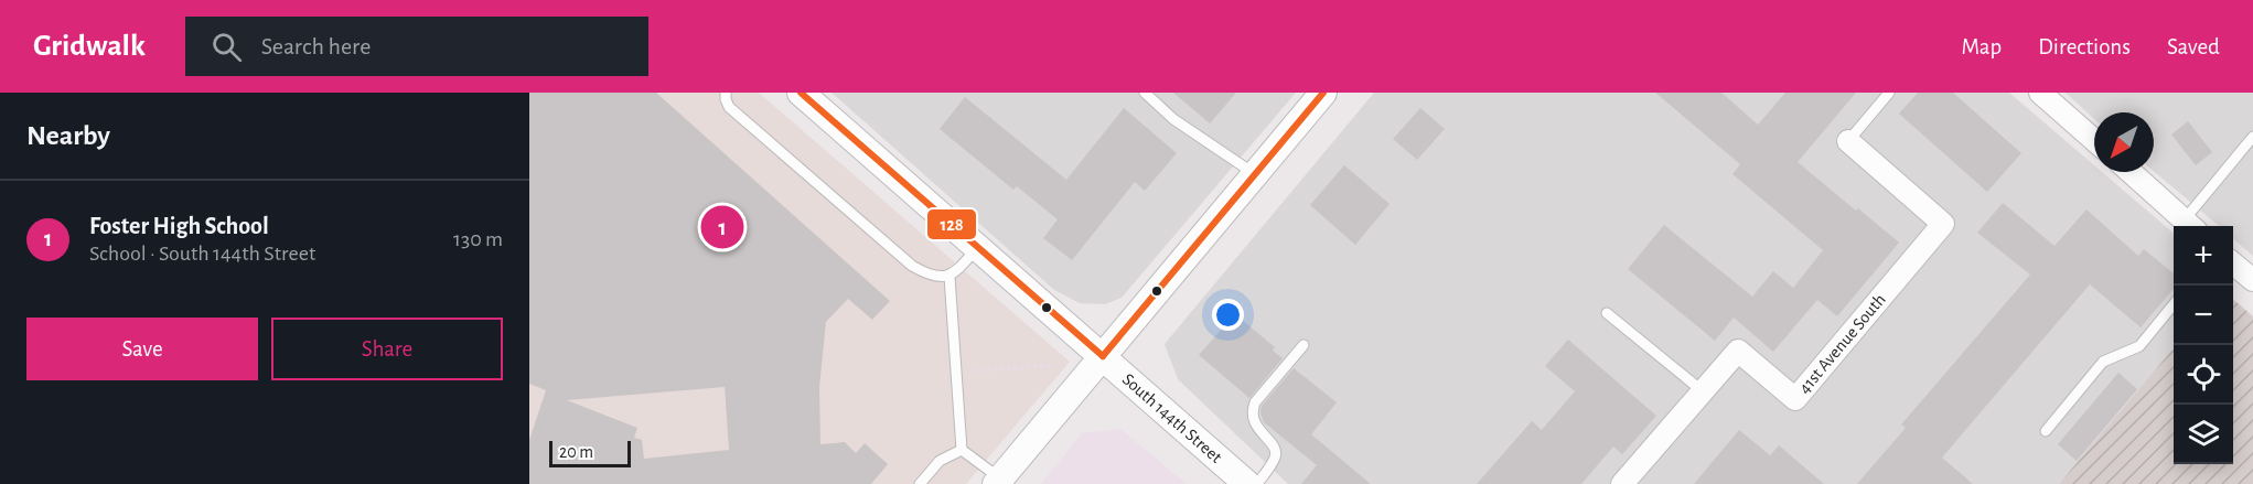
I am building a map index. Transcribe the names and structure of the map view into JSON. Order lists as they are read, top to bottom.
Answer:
{
  "streets": {
    "street": ["41st Avenue South", "South 144th Street"]
  },
  "lines": ["transit line 128"],
  "scale_bar": "20 m",
  "north": "bottom left",
  "page": {
    "header": "Gridwalk",
    "search": "Search here",
    "nav": ["Map", "Directions", "Saved"],
    "heading": "Nearby",
    "list": [
      {
        "mark": "1",
        "name": "Foster High School",
        "note": "School · South 144th Street",
        "value": "130 m"
      }
    ],
    "pins": "1",
    "map_buttons": ["+", "−"],
    "buttons": ["Save", "Share"],
    "scale": "20 m"
  }
}
